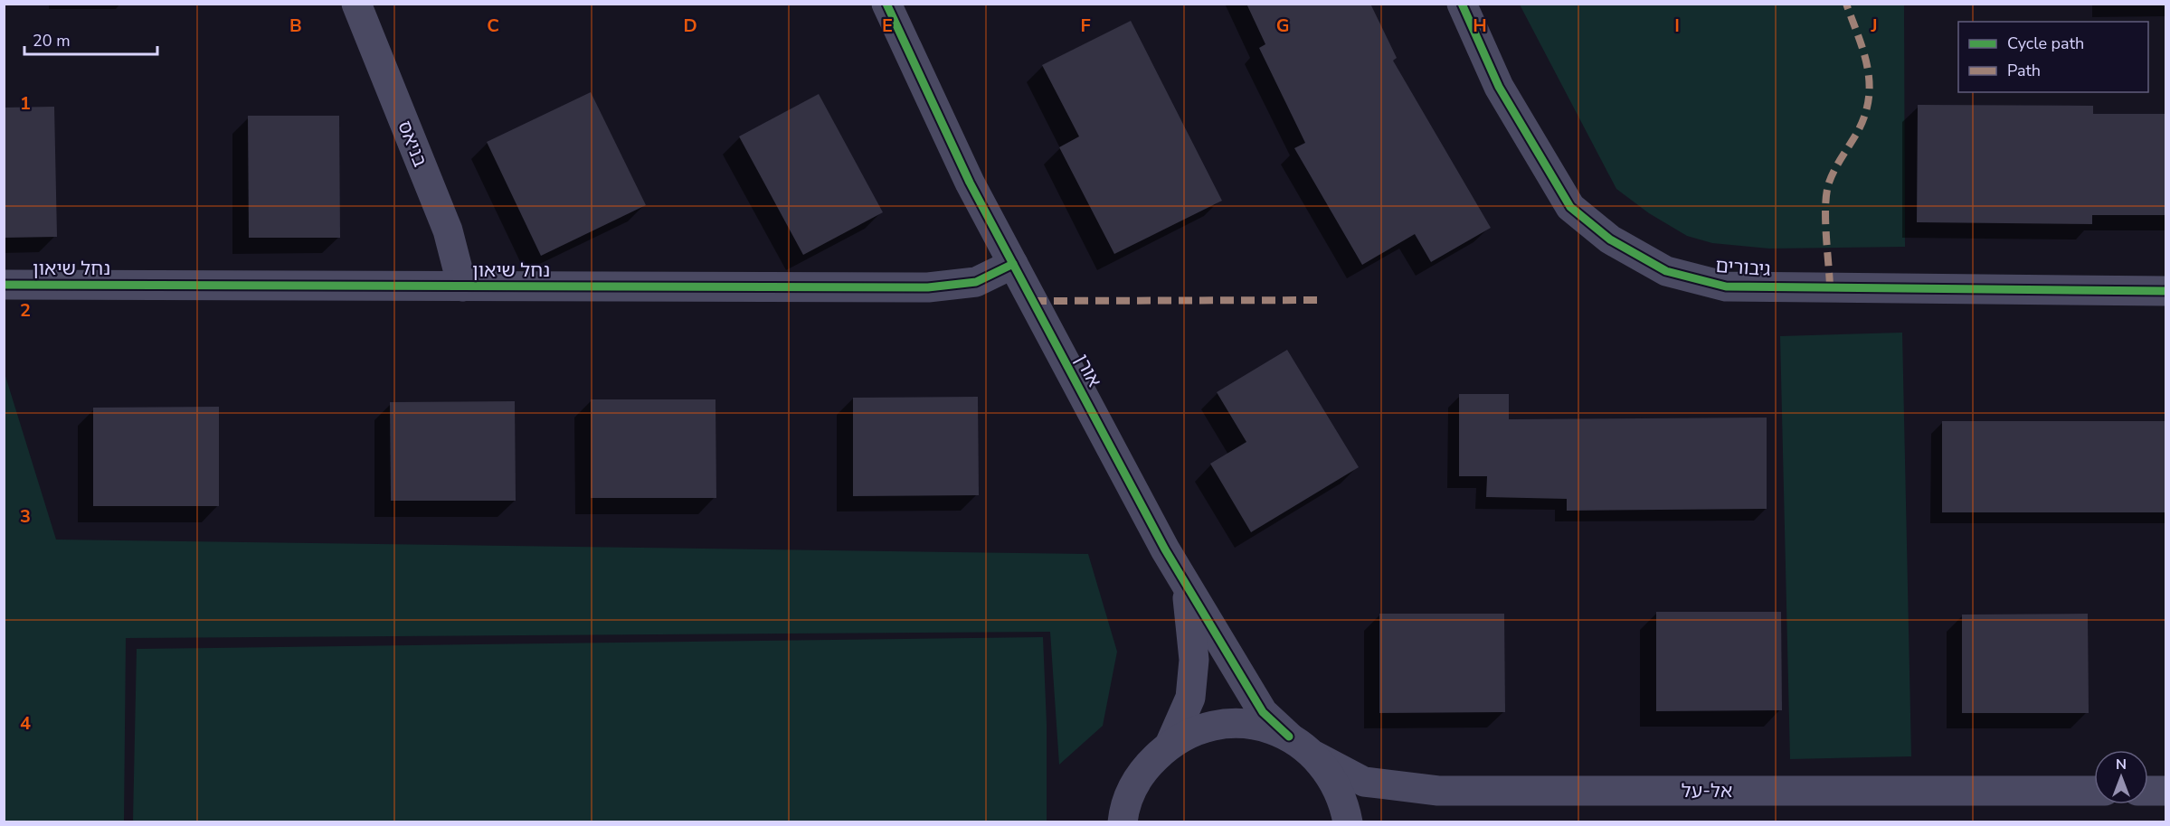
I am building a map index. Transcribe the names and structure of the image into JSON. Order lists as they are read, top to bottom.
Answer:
{
  "streets": {
    "street": [
      "בניאס",
      "גיבורים",
      "נחל שיאון",
      "אורן",
      "אל-על"
    ]
  },
  "crossings": [
    ["בניאס", "נחל שיאון"],
    ["נחל שיאון", "אורן"]
  ],
  "legend": ["Cycle path", "Path"],
  "scale_bar": "20 m",
  "north": "top",
  "grid": {
    "columns": [
      "B",
      "C",
      "D",
      "E",
      "F",
      "G",
      "H",
      "I",
      "J"
    ],
    "rows": [
      "1",
      "2",
      "3",
      "4"
    ]
  }
}
